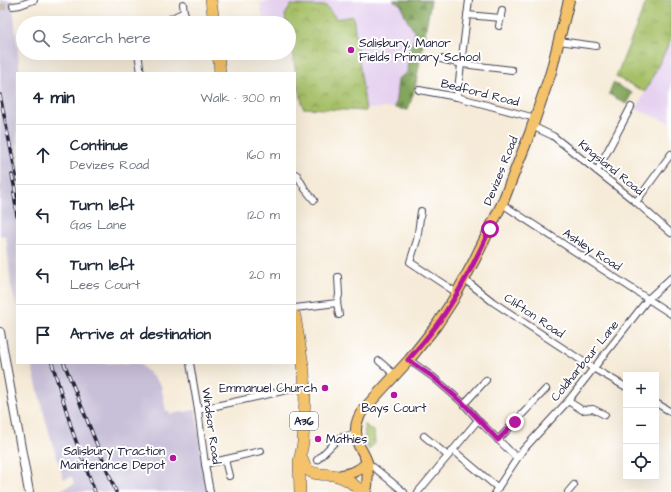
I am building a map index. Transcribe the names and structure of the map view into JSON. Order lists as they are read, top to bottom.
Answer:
{
  "streets": {
    "highway": ["A36"],
    "main road": ["Devizes Road"],
    "street": [
      "Bedford Road",
      "Kingsland Road",
      "Ashley Road",
      "Clifton Road",
      "Coldharbour Lane",
      "Windsor Road"
    ]
  },
  "crossings": [
    ["Bedford Road", "Kingsland Road"],
    ["Bedford Road", "Devizes Road"],
    ["Kingsland Road", "Devizes Road"],
    ["Devizes Road", "Ashley Road"],
    ["Devizes Road", "Clifton Road"],
    ["Ashley Road", "Coldharbour Lane"],
    ["Clifton Road", "Coldharbour Lane"]
  ],
  "places": [
    "Salisbury, Manor Fields Primary School",
    "Emmanuel Church",
    "Bays Court",
    "Mathies",
    "Salisbury Traction Maintenance Depot"
  ],
  "page": {
    "search": "Search here",
    "heading": ["4 min", "Walk · 300 m"],
    "list": [
      ["Continue", "Devizes Road", "160 m"],
      ["Turn left", "Gas Lane", "120 m"],
      ["Turn left", "Lees Court", "20 m"],
      "Arrive at destination"
    ],
    "map_buttons": ["+", "−"]
  }
}
